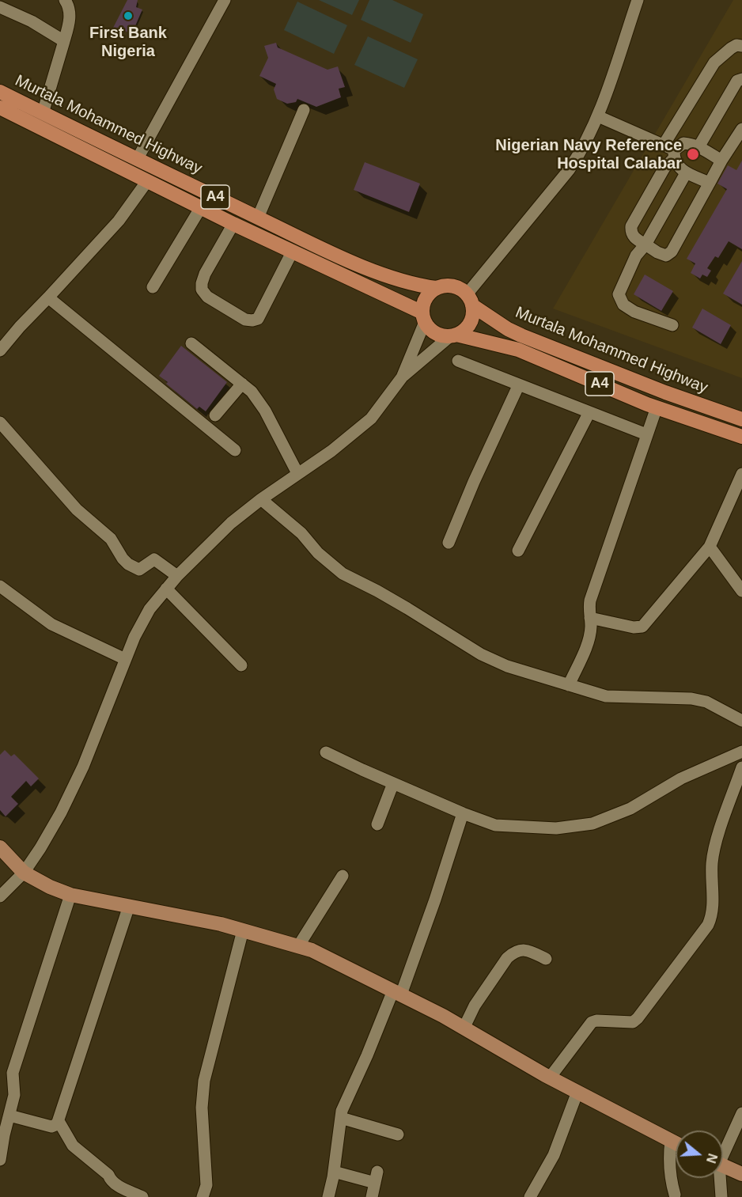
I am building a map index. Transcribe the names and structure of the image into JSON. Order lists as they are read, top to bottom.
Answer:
{
  "streets": {
    "highway": ["Murtala Mohammed Highway", "A4"]
  },
  "crossings": [
    ["Murtala Mohammed Highway", "A4"]
  ],
  "places": ["First Bank Nigeria", "Nigerian Navy Reference Hospital Calabar"],
  "north": "right"
}
